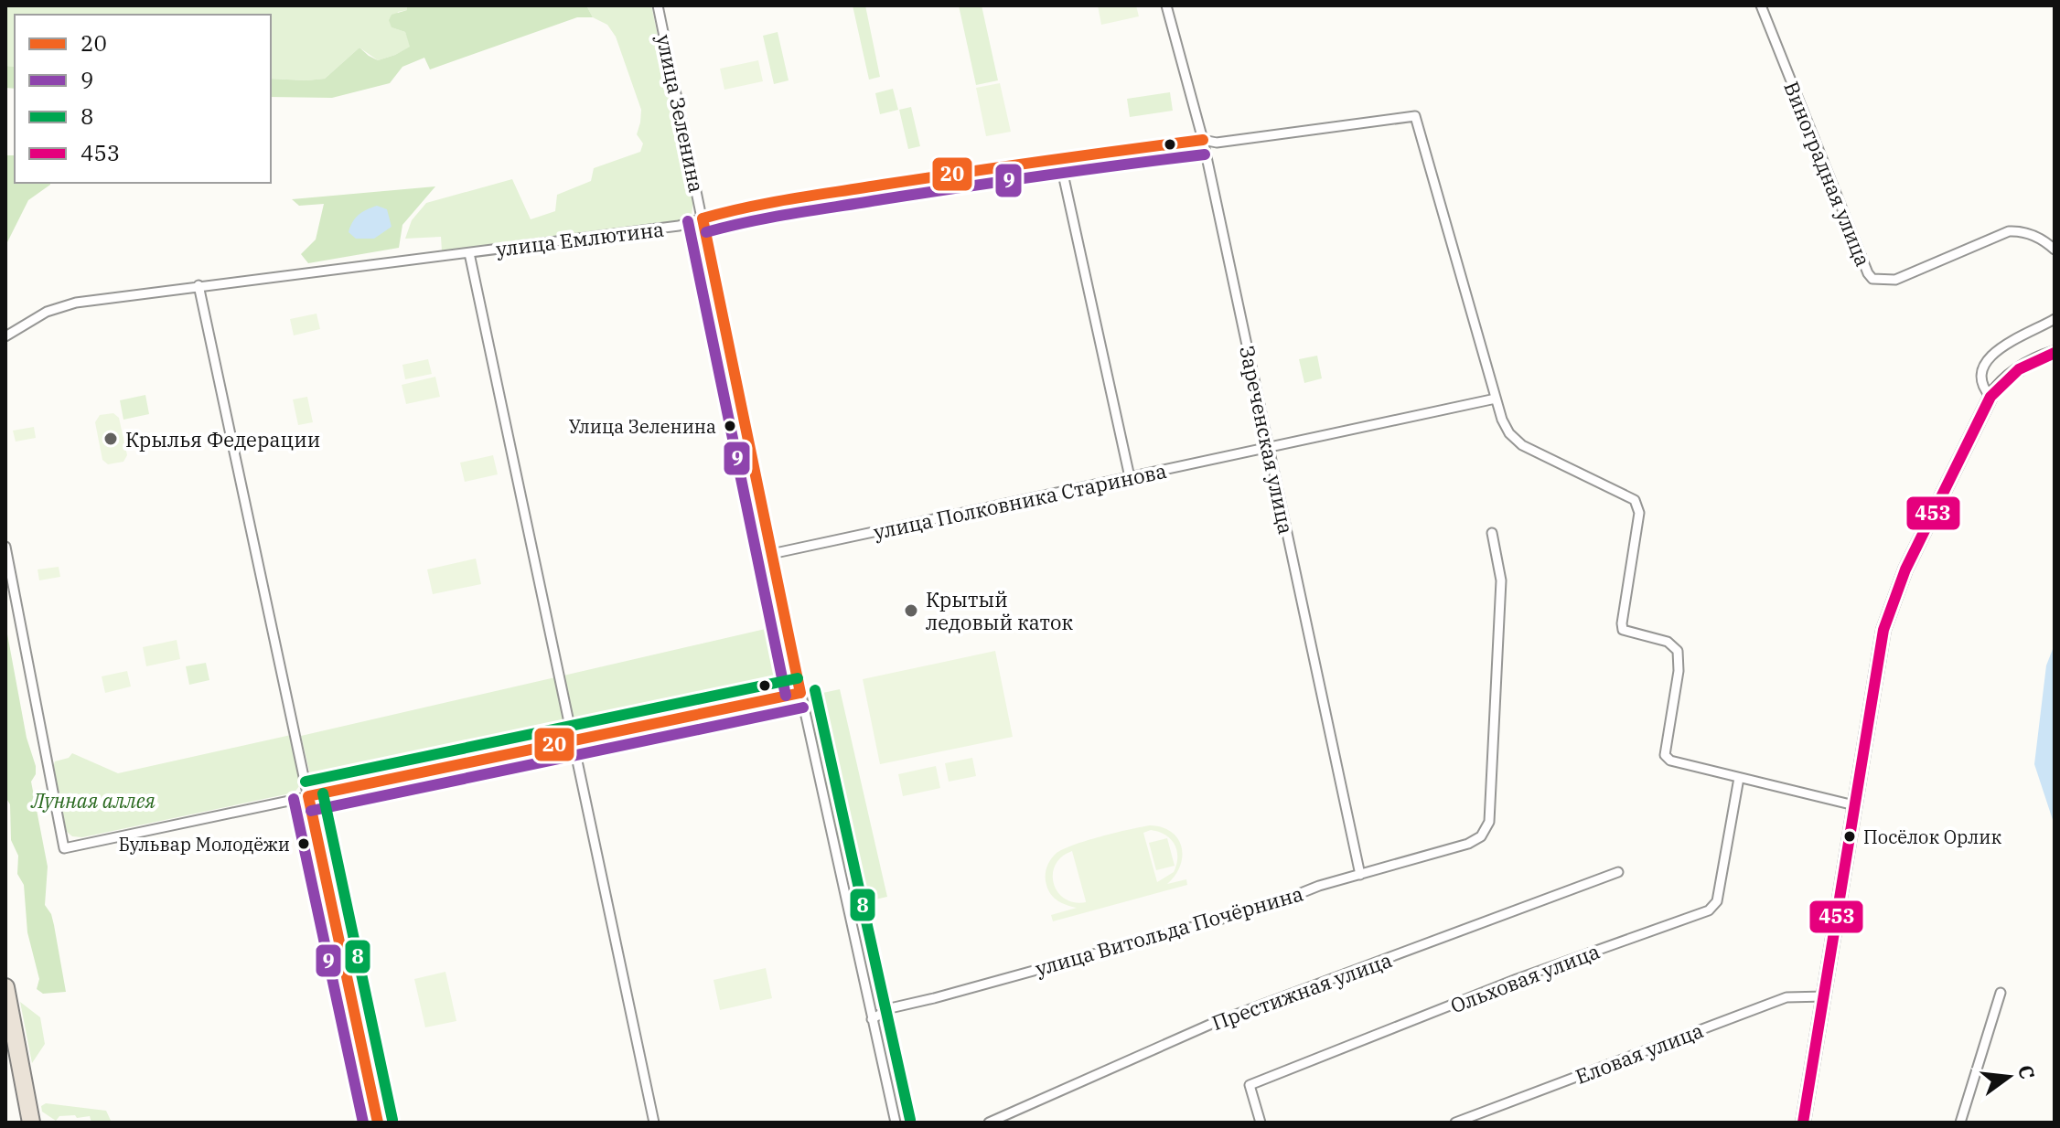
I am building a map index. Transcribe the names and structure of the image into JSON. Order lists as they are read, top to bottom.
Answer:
{
  "streets": {
    "street": [
      "улица Зеленина",
      "Виноградная улица",
      "улица Емлютина",
      "Зареченская улица",
      "улица Полковника Старинова",
      "улица Витольда Почёрнина",
      "Ольховая улица",
      "Престижная улица",
      "Еловая улица"
    ]
  },
  "crossings": [
    ["улица Зеленина", "улица Емлютина"],
    ["улица Зеленина", "улица Полковника Старинова"],
    ["улица Зеленина", "улица Витольда Почёрнина"],
    ["улица Емлютина", "Зареченская улица"],
    ["улица Емлютина", "улица Полковника Старинова"],
    ["Зареченская улица", "улица Полковника Старинова"],
    ["Зареченская улица", "улица Витольда Почёрнина"]
  ],
  "parks": ["Лунная аллея"],
  "places": [
    "Улица Зеленина",
    "Крылья Федерации",
    "Крытый ледовый каток",
    "Посёлок Орлик",
    "Бульвар Молодёжи"
  ],
  "lines": [
    "transit line 20",
    "transit line 9",
    "transit line 453",
    "transit line 8"
  ],
  "legend": [
    "20",
    "9",
    "8",
    "453"
  ],
  "north": "right"
}
